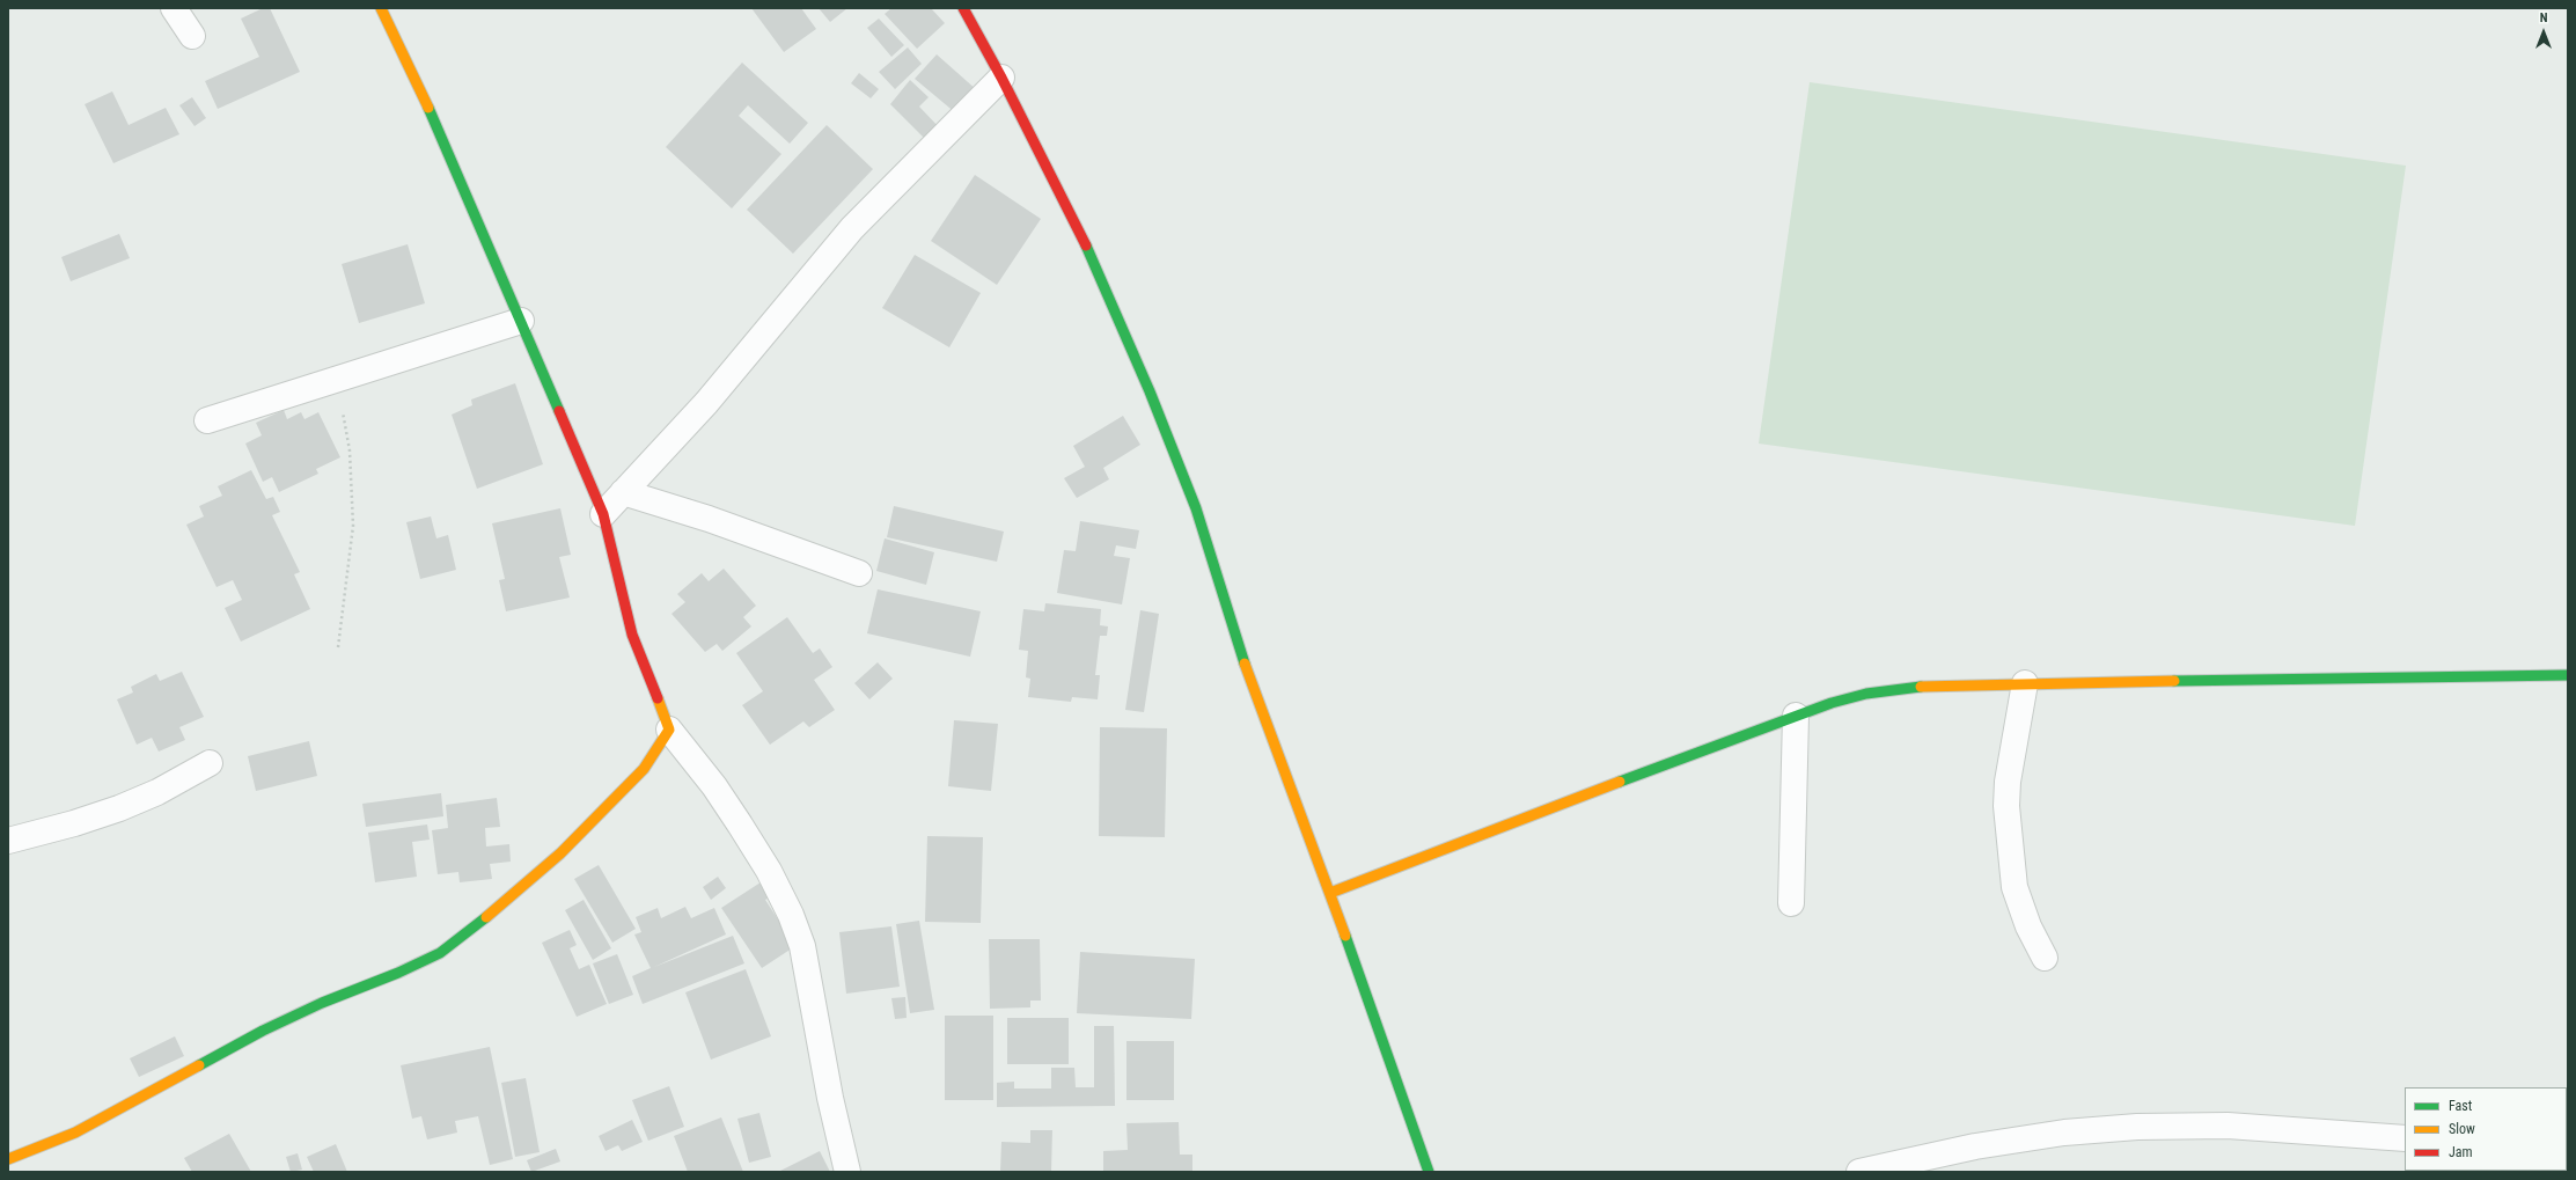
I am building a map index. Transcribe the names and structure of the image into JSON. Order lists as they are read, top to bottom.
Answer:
{
  "legend": ["Fast", "Slow", "Jam"],
  "north": "top"
}
